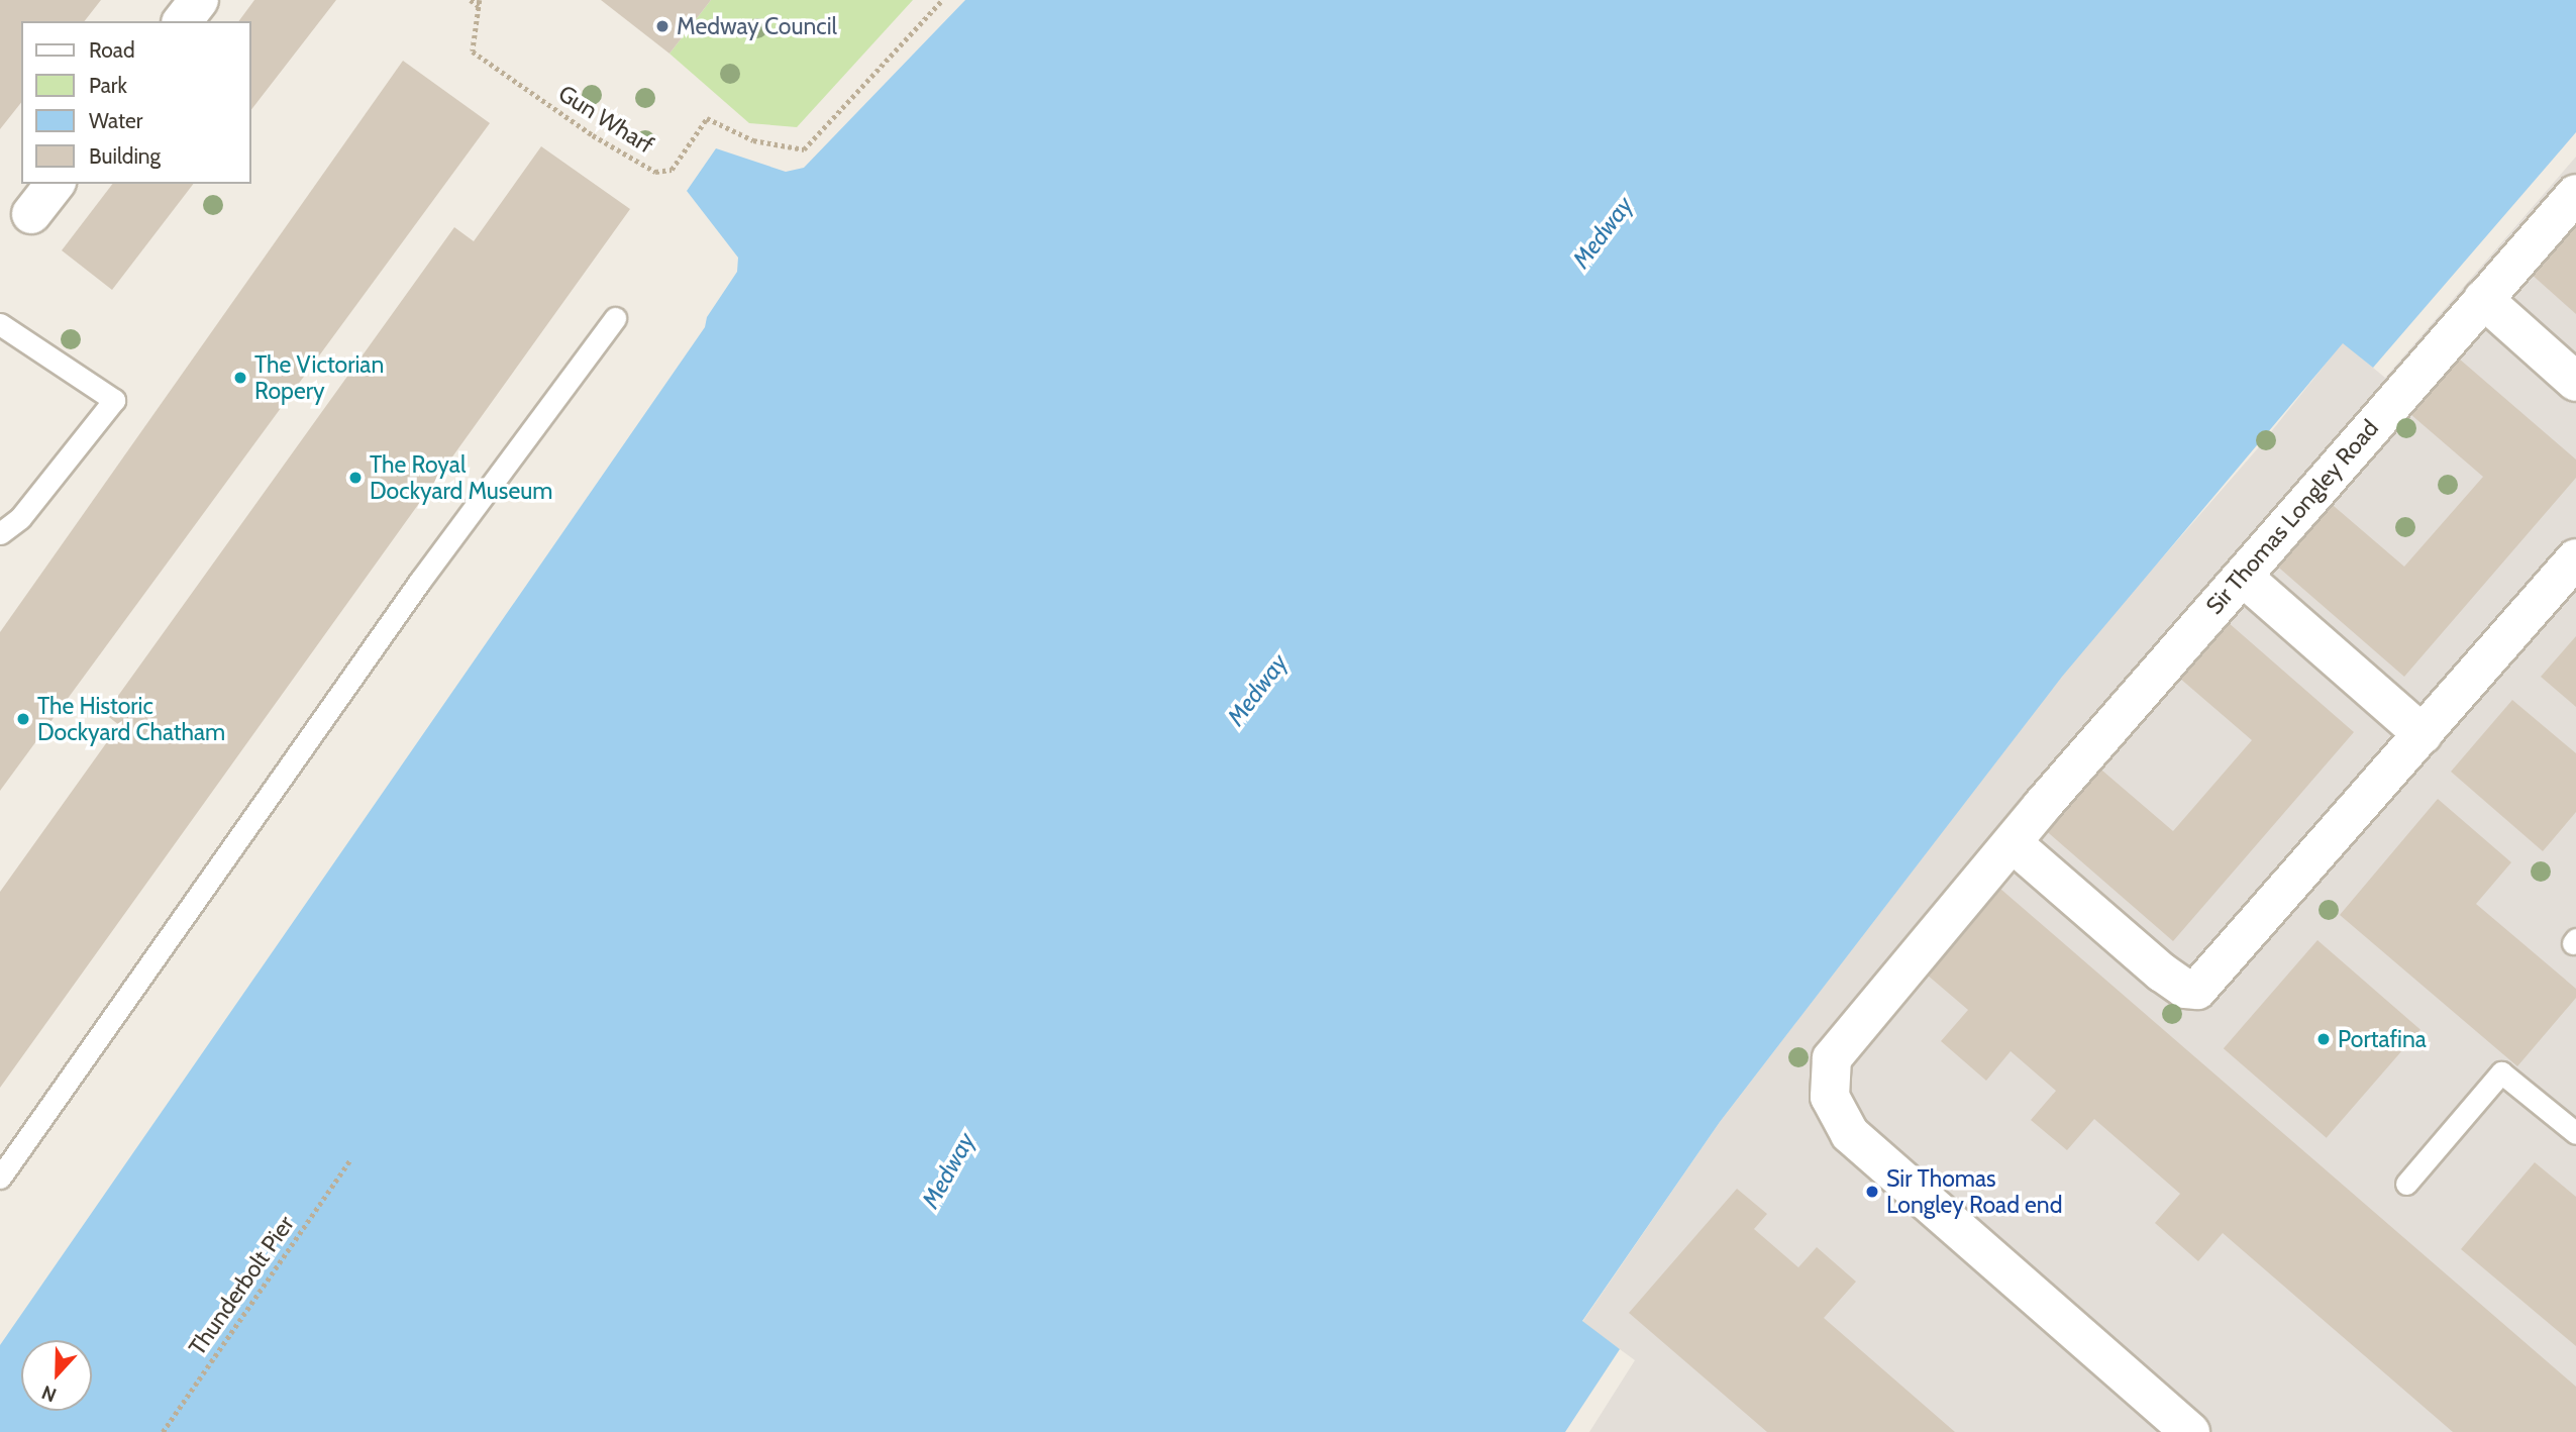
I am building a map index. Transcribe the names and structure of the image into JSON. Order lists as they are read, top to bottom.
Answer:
{
  "streets": {
    "street": ["Sir Thomas Longley Road"],
    "path": ["Gun Wharf", "Thunderbolt Pier"]
  },
  "water": ["Medway"],
  "places": [
    "Medway Council",
    "The Victorian Ropery",
    "The Royal Dockyard Museum",
    "The Historic Dockyard Chatham",
    "Portafina",
    "Sir Thomas Longley Road end"
  ],
  "legend": [
    "Road",
    "Park",
    "Water",
    "Building"
  ],
  "north": "bottom"
}
